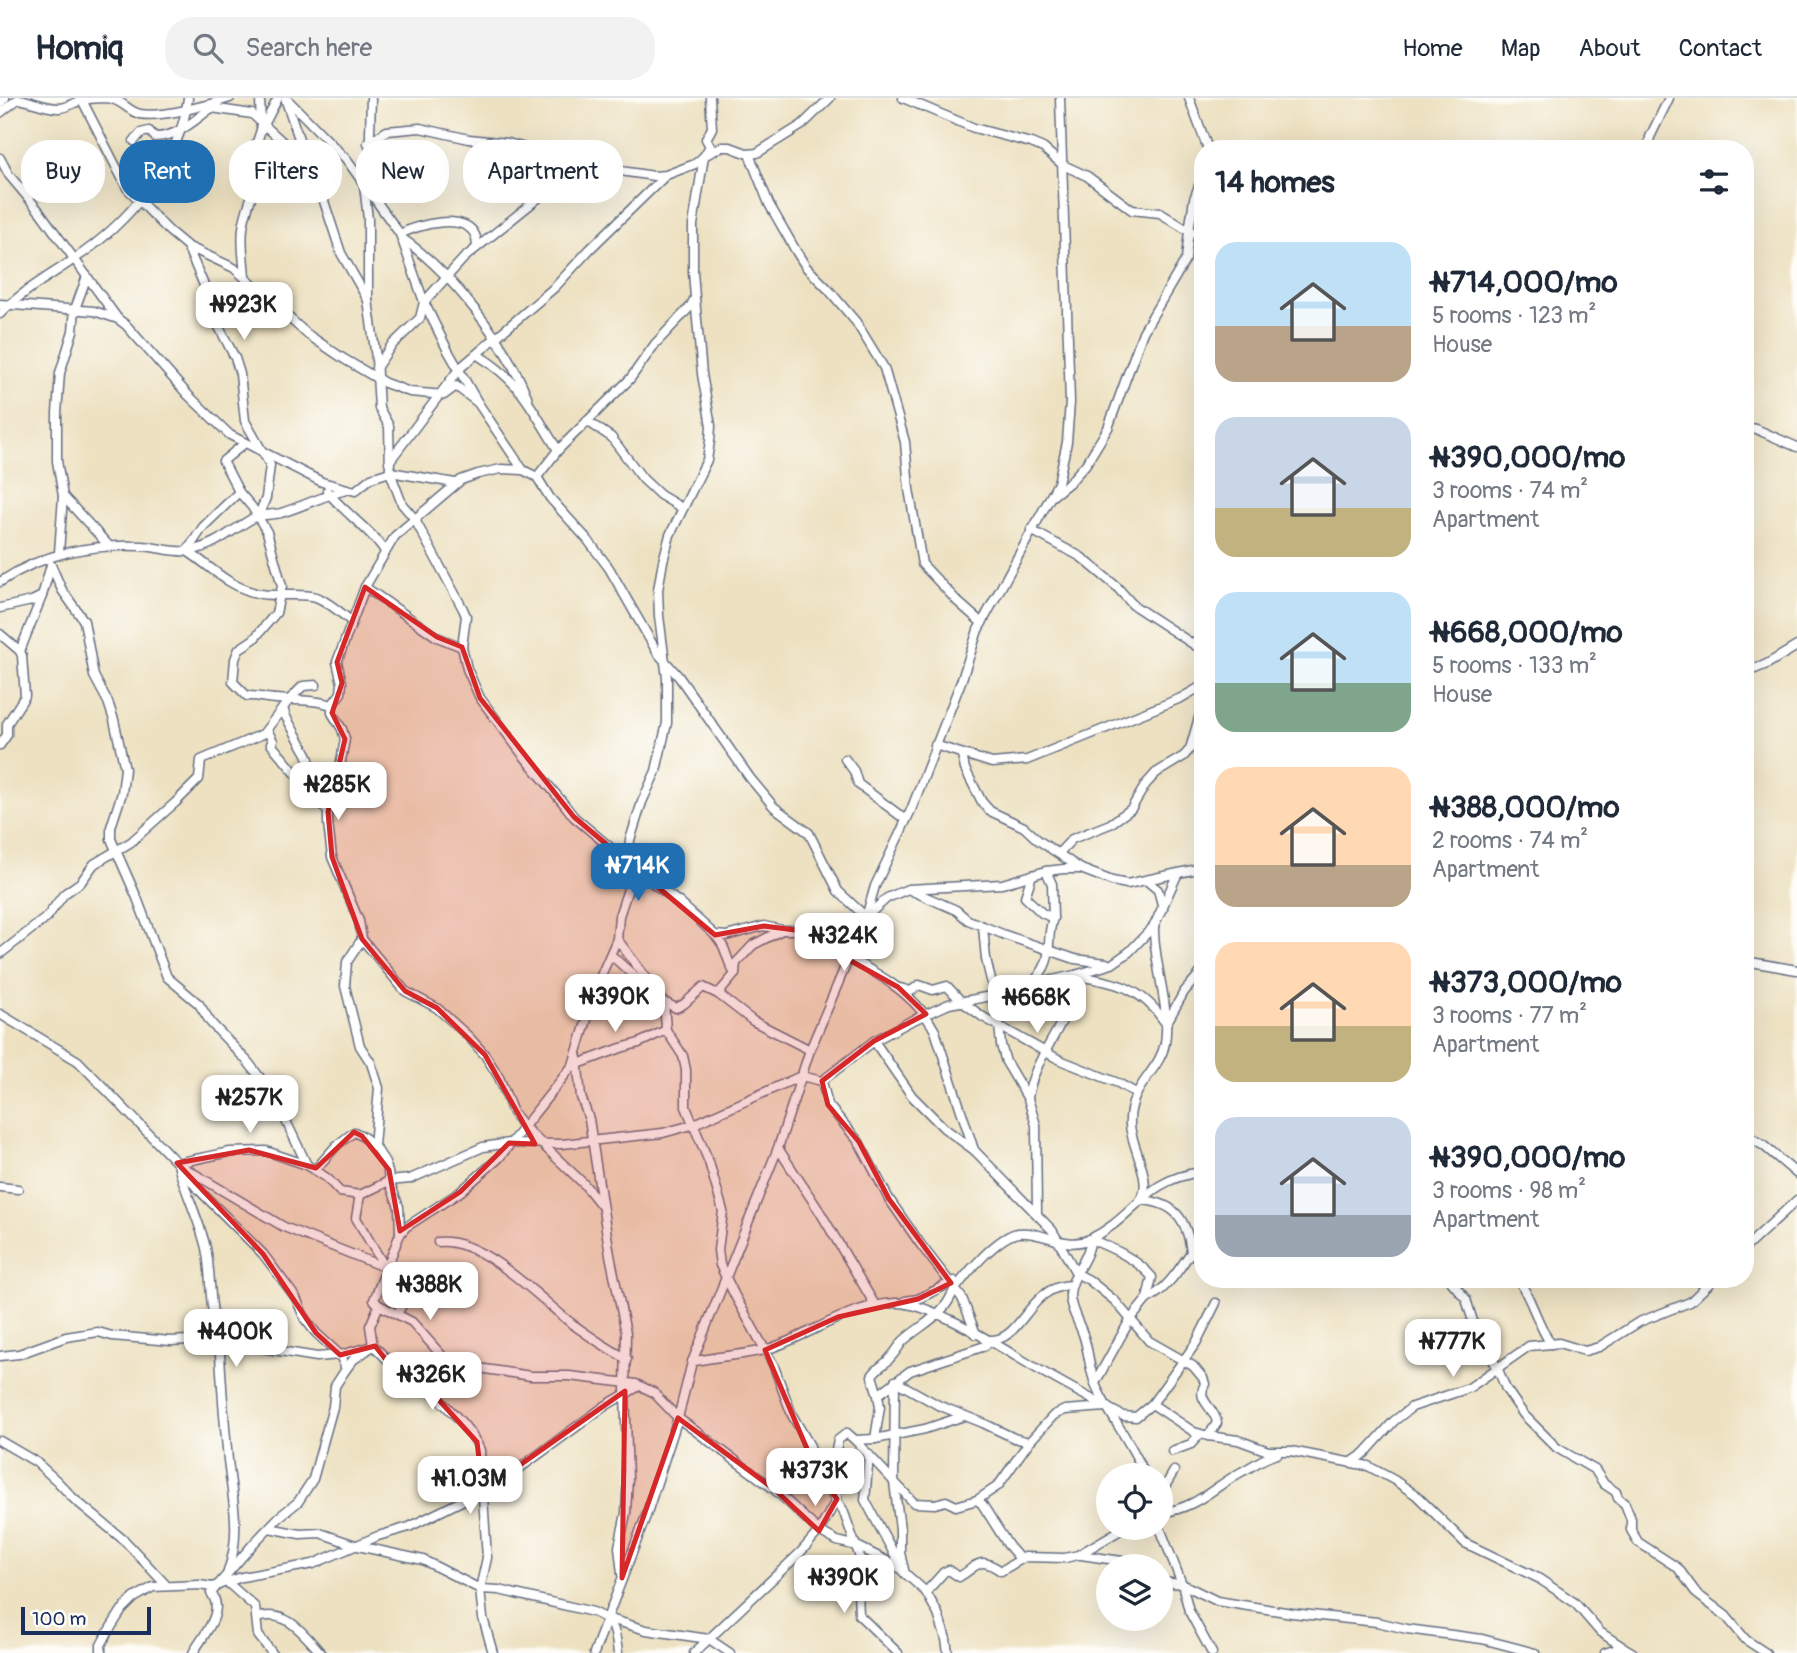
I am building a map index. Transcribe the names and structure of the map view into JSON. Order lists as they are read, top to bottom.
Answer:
{
  "scale_bar": "100 m",
  "page": {
    "header": "Homiq",
    "search": "Search here",
    "nav": [
      "Home",
      "Map",
      "About",
      "Contact"
    ],
    "chip": [
      "Buy",
      "Rent",
      "Filters",
      "New",
      "Apartment"
    ],
    "heading": "14 homes",
    "list": [
      {
        "name": "₦714,000/mo",
        "note": "5 rooms · 123 m² · House"
      },
      {
        "name": "₦390,000/mo",
        "note": "3 rooms · 74 m² · Apartment"
      },
      {
        "name": "₦668,000/mo",
        "note": "5 rooms · 133 m² · House"
      },
      {
        "name": "₦388,000/mo",
        "note": "2 rooms · 74 m² · Apartment"
      },
      {
        "name": "₦373,000/mo",
        "note": "3 rooms · 77 m² · Apartment"
      },
      {
        "name": "₦390,000/mo",
        "note": "3 rooms · 98 m² · Apartment"
      }
    ],
    "price": [
      "₦923K",
      "₦285K",
      "₦714K",
      "₦324K",
      "₦390K",
      "₦668K",
      "₦257K",
      "₦388K",
      "₦400K",
      "₦777K",
      "₦326K",
      "₦373K",
      "₦1.03M",
      "₦390K"
    ],
    "scale": "100 m"
  }
}
